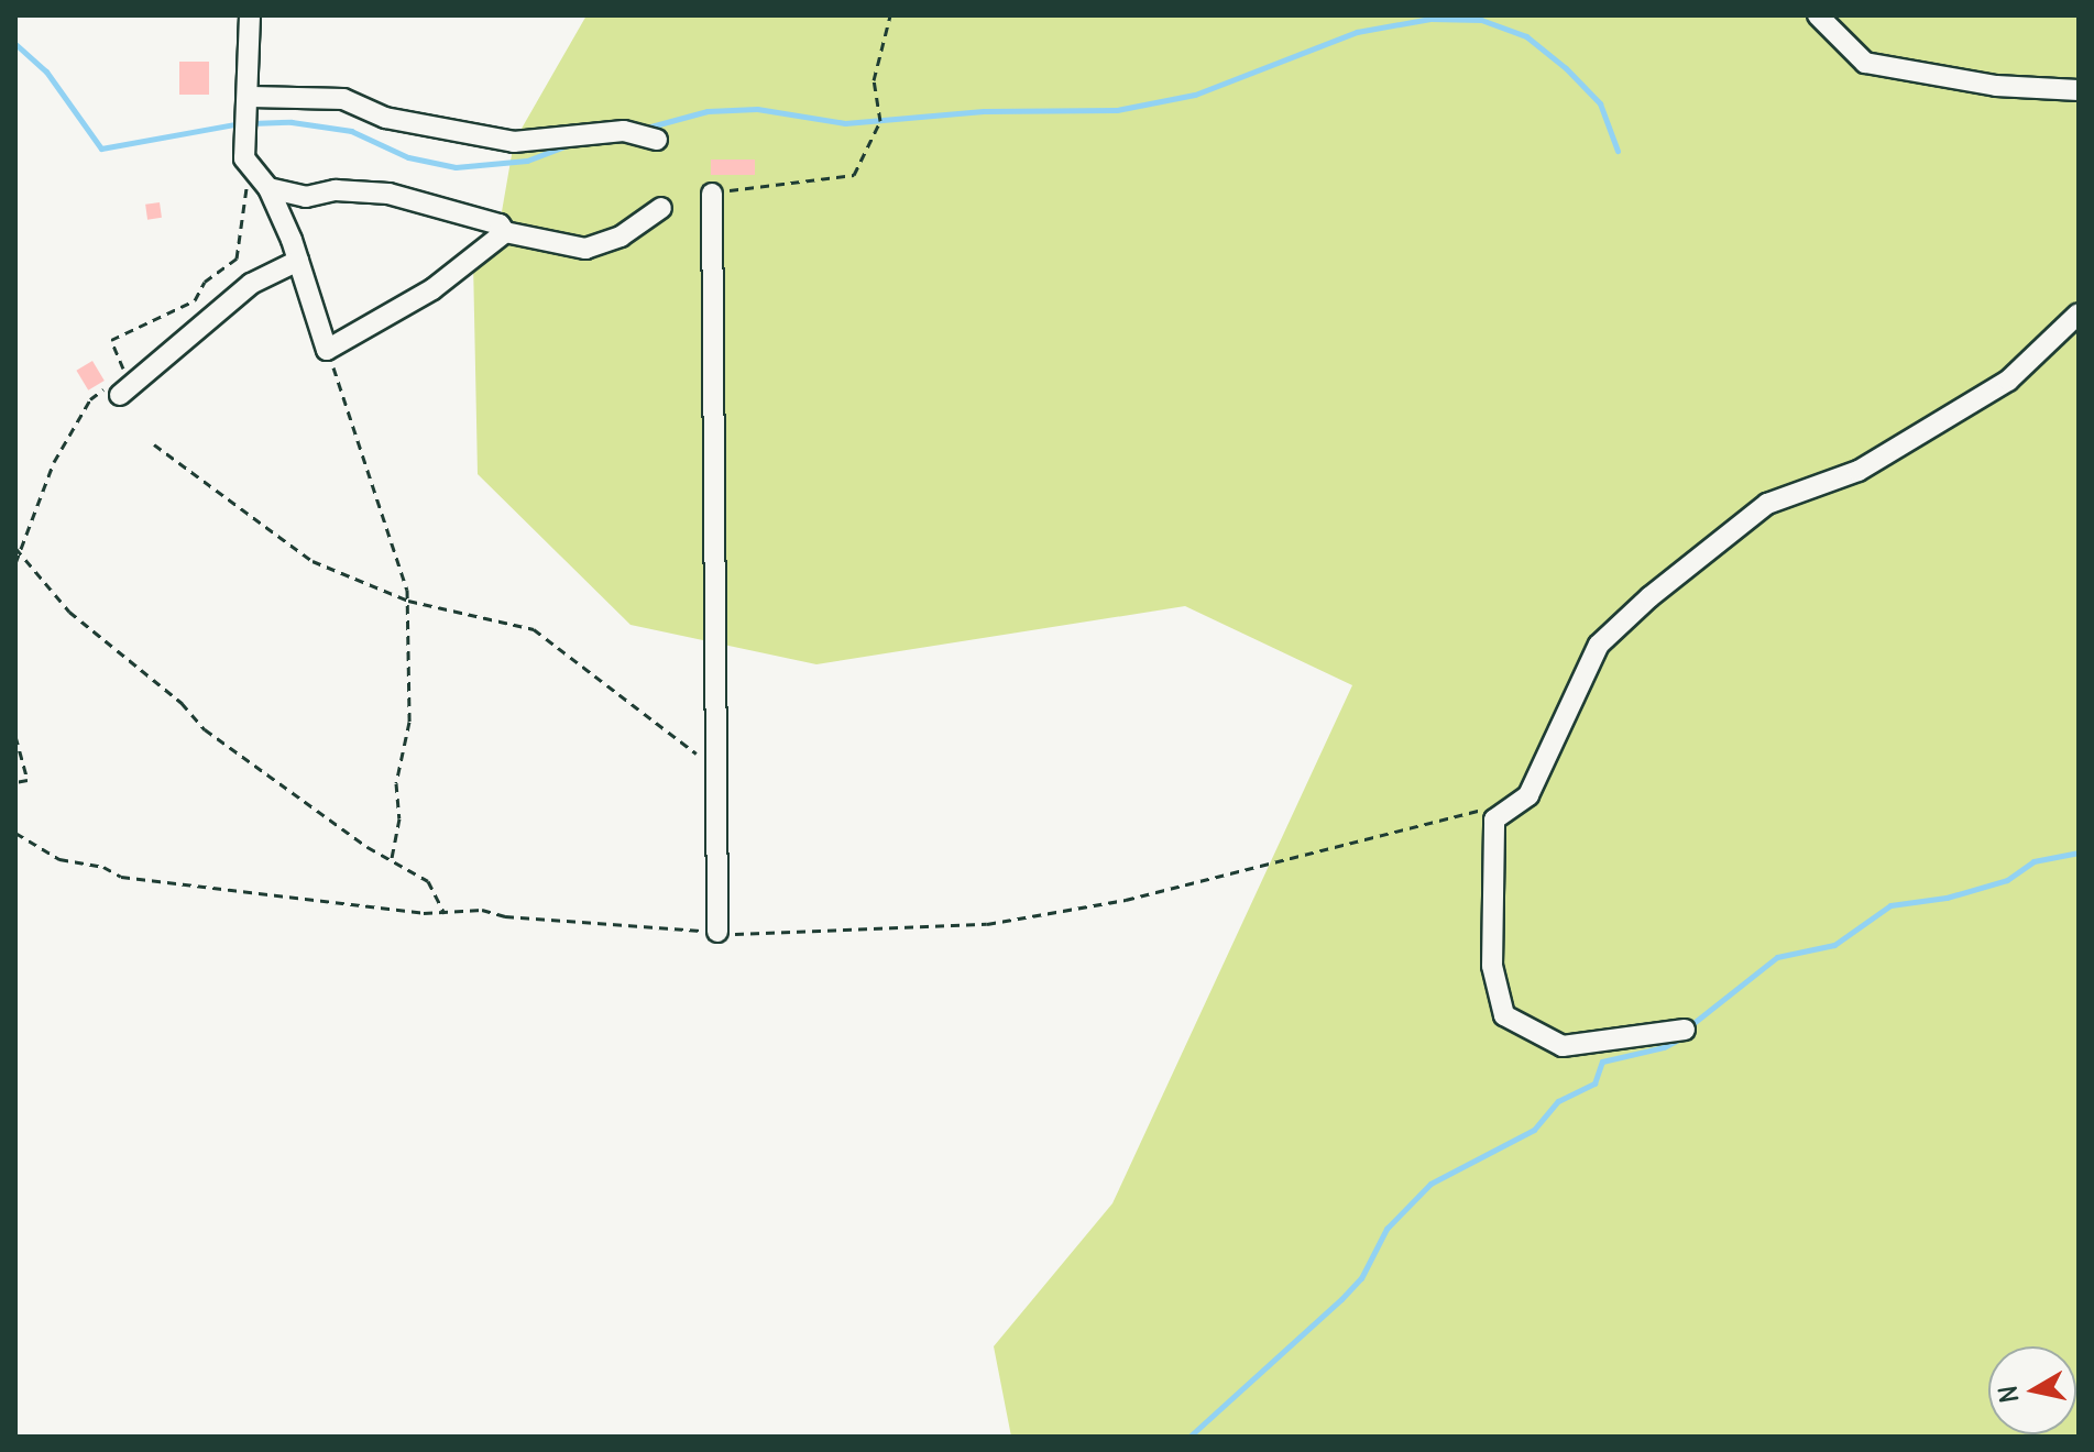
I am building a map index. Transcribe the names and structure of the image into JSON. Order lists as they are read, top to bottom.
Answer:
{
  "north": "left"
}
